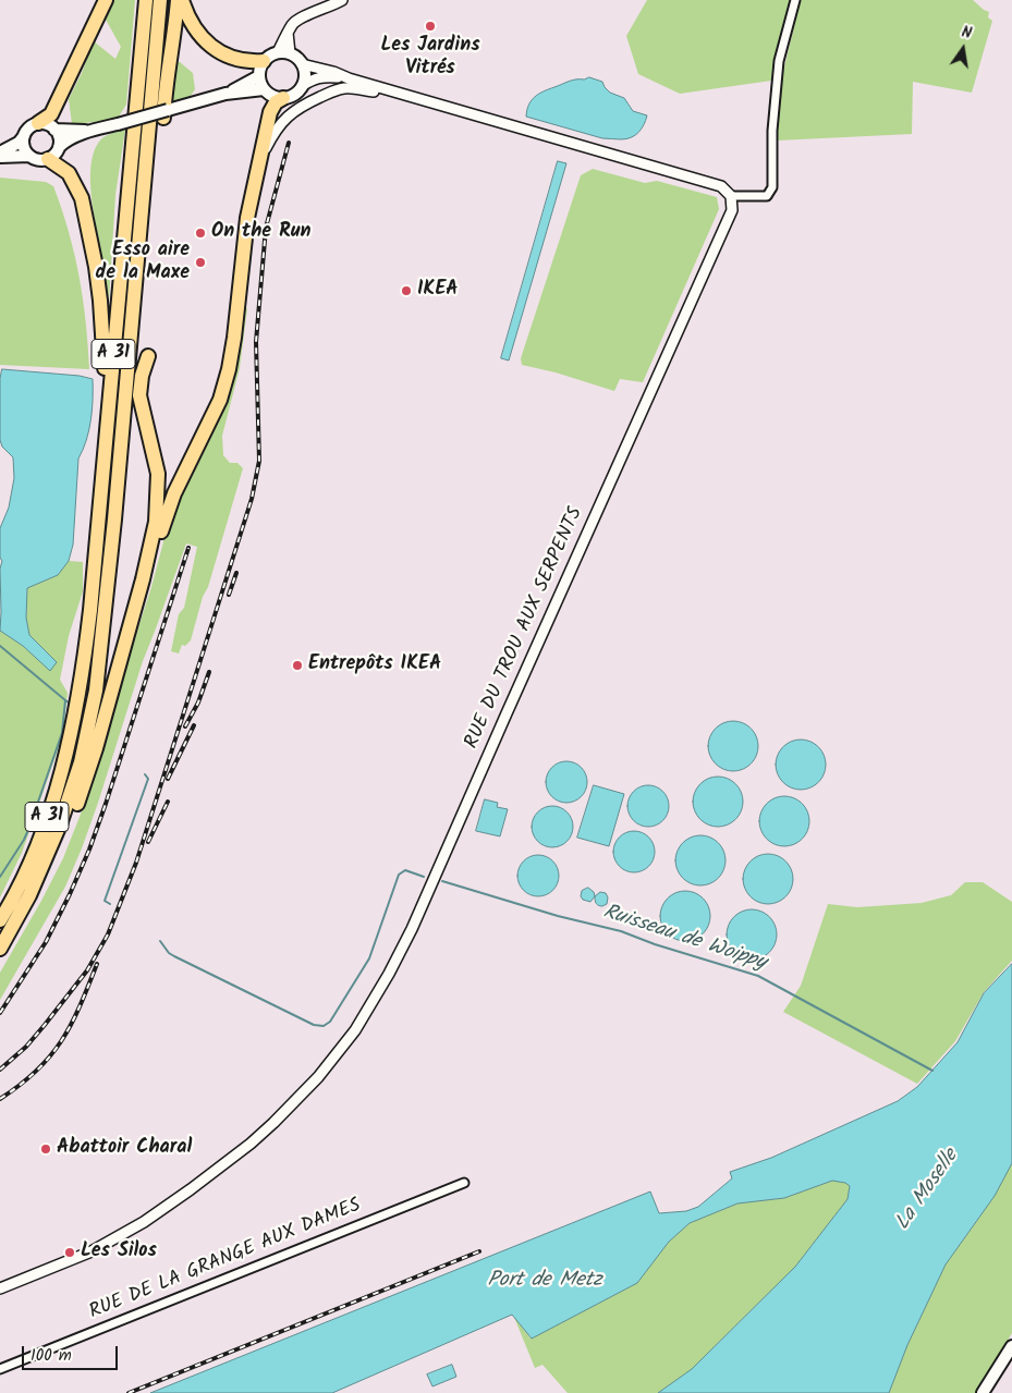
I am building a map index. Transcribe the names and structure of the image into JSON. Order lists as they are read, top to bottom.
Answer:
{
  "streets": {
    "highway": ["A 31"],
    "street": ["RUE DU TROU AUX SERPENTS", "RUE DE LA GRANGE AUX DAMES"]
  },
  "water": ["Ruisseau de Woippy", "La Moselle", "Port de Metz"],
  "places": [
    "Les Jardins Vitrés",
    "On the Run",
    "Esso aire de la Maxe",
    "IKEA",
    "Entrepôts IKEA",
    "Abattoir Charal",
    "Les Silos"
  ],
  "scale_bar": "100 m",
  "north": "top"
}
